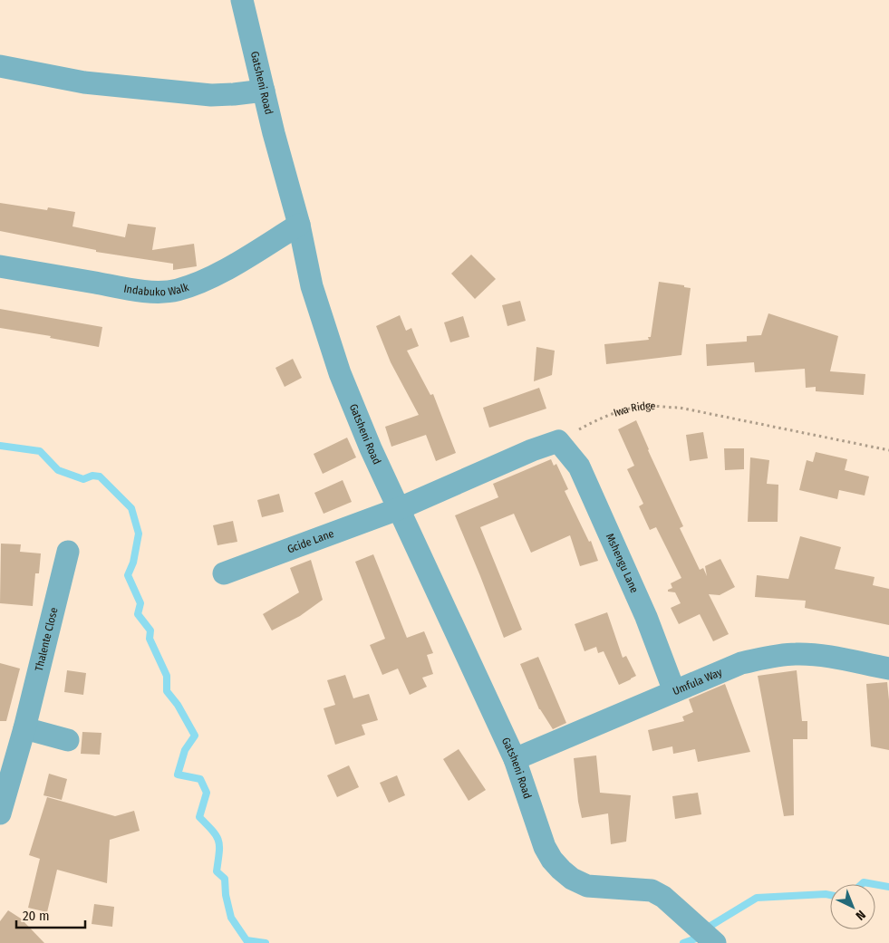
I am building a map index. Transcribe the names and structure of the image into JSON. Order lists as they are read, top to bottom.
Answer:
{
  "streets": {
    "street": [
      "Gatsheni Road",
      "Indabuko Walk",
      "Gcide Lane",
      "Mshengu Lane",
      "Thalente Close",
      "Umfula Way"
    ],
    "path": ["Iwa Ridge"]
  },
  "crossings": [
    ["Gatsheni Road", "Indabuko Walk"],
    ["Gatsheni Road", "Gcide Lane"],
    ["Gatsheni Road", "Umfula Way"],
    ["Iwa Ridge", "Mshengu Lane"],
    ["Mshengu Lane", "Umfula Way"]
  ],
  "scale_bar": "20 m",
  "north": "bottom right"
}
